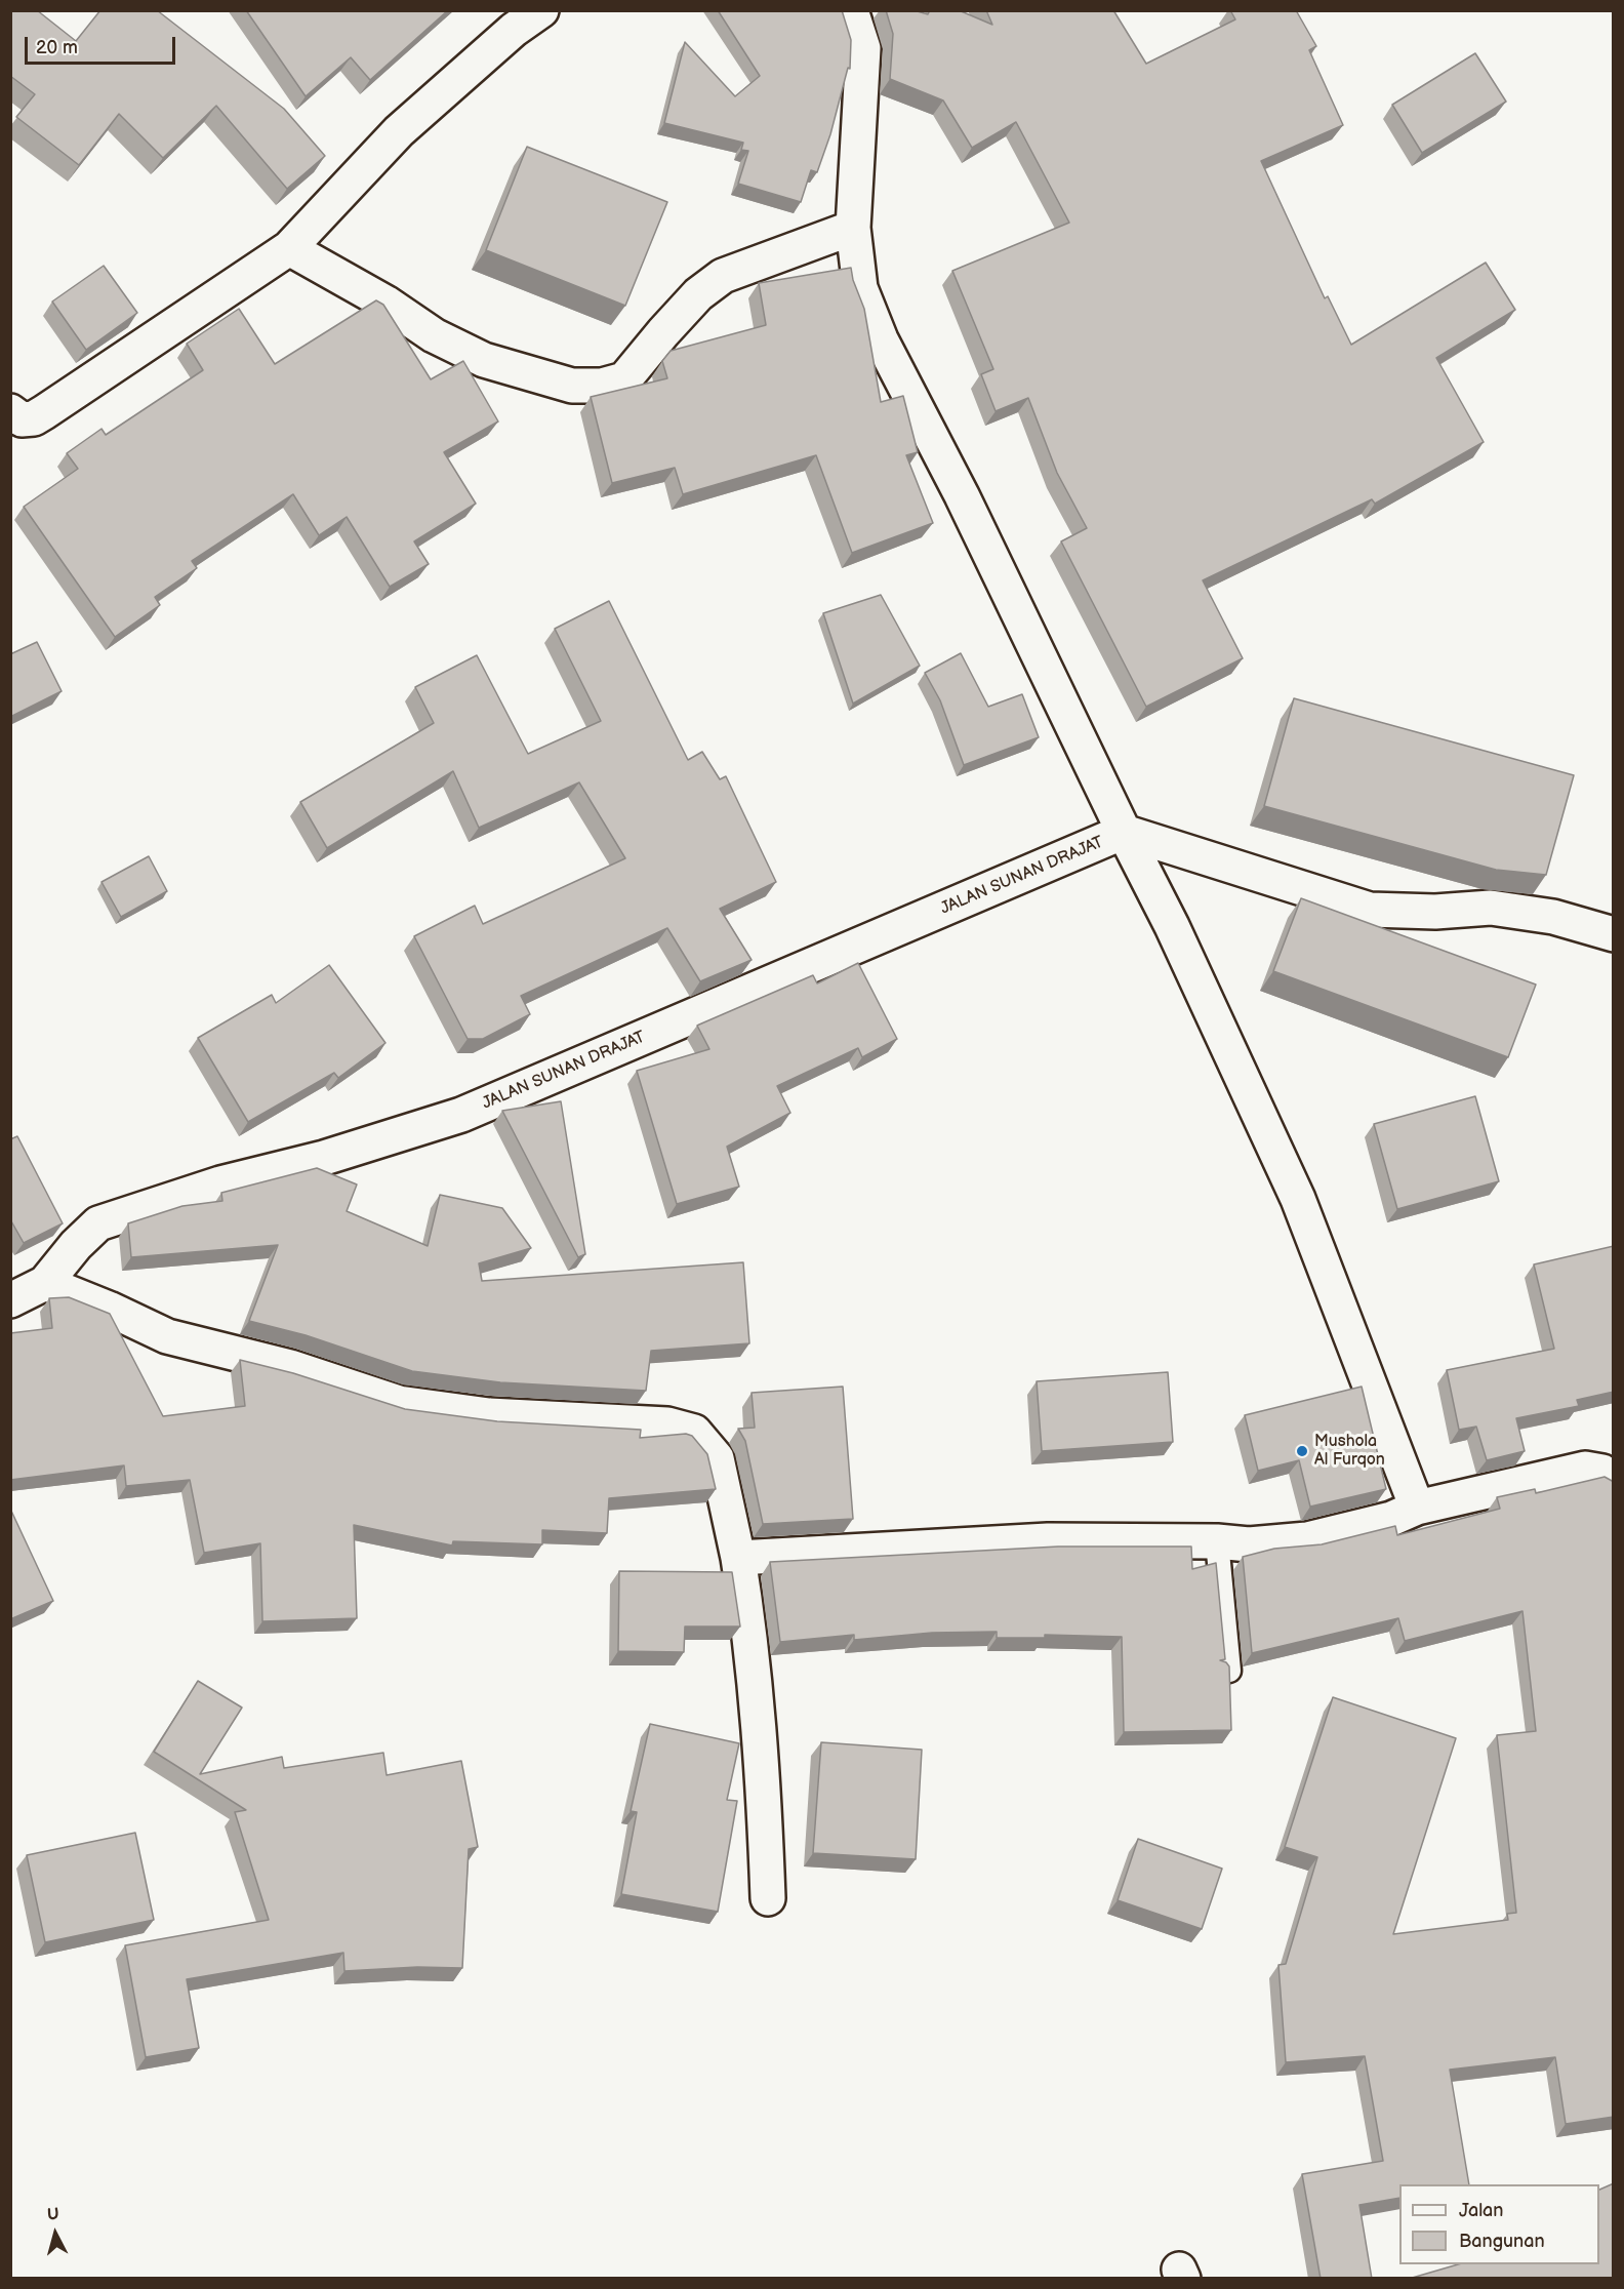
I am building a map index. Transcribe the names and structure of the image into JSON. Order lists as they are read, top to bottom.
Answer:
{
  "streets": {
    "street": ["JALAN SUNAN DRAJAT"]
  },
  "places": ["Mushola Al Furqon"],
  "legend": ["Jalan", "Bangunan"],
  "scale_bar": "20 m",
  "north": "top"
}
